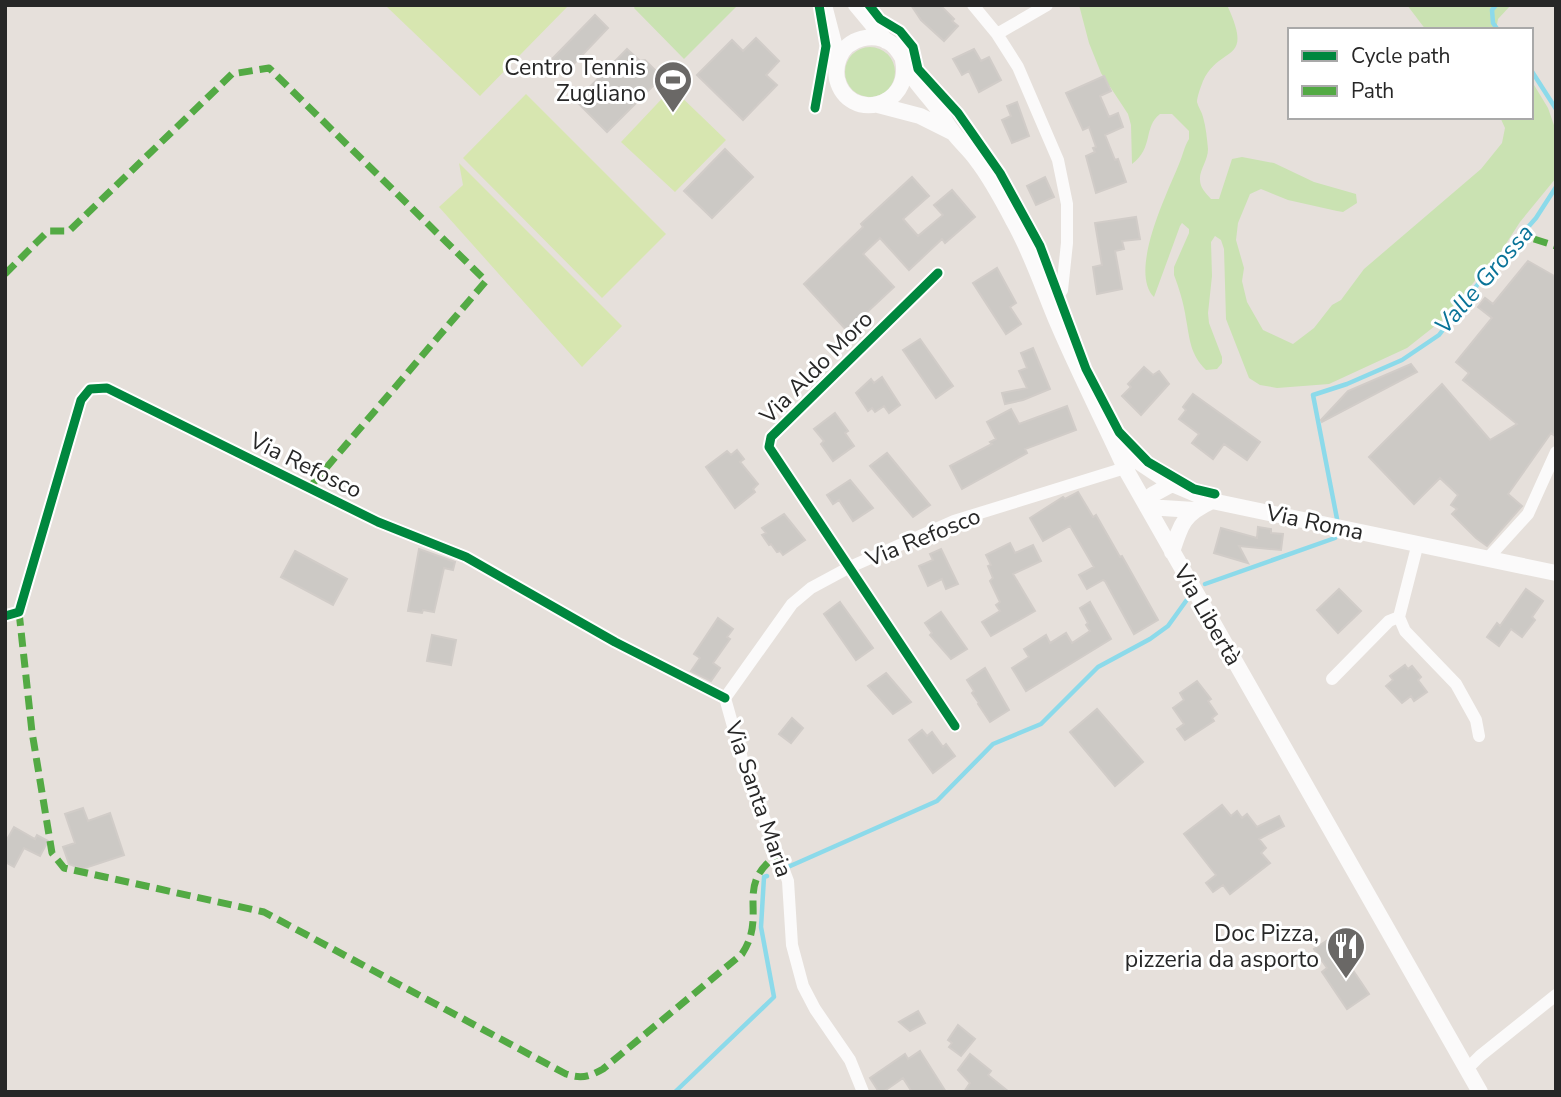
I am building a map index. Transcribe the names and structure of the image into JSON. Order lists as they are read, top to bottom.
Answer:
{
  "streets": {
    "main road": ["Via Roma", "Via Libertà"],
    "street": ["Via Aldo Moro", "Via Refosco", "Via Santa Maria"]
  },
  "crossings": [
    ["Via Aldo Moro", "Via Refosco"],
    ["Via Refosco", "Via Libertà"],
    ["Via Refosco", "Via Santa Maria"],
    ["Via Roma", "Via Libertà"]
  ],
  "water": ["Valle Grossa"],
  "places": {
    "sports": ["Centro Tennis Zugliano"],
    "restaurant": ["Doc Pizza, pizzeria da asporto"]
  },
  "legend": ["Cycle path", "Path"]
}
